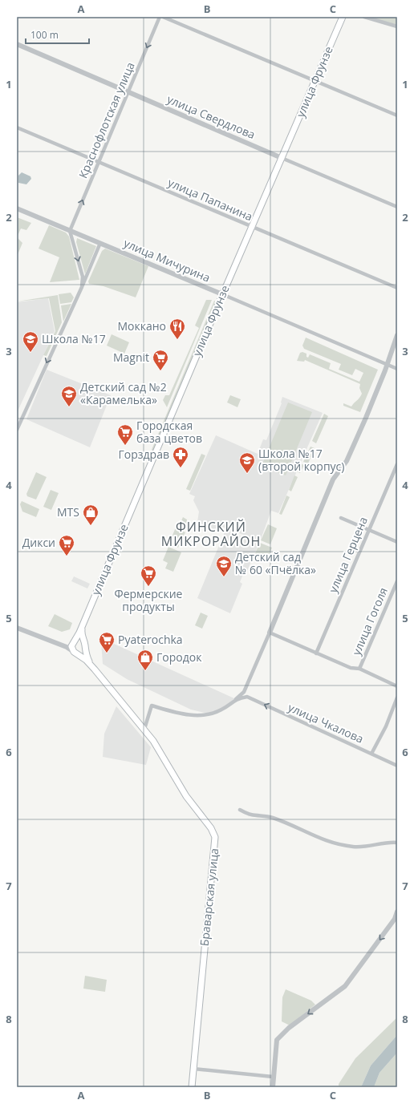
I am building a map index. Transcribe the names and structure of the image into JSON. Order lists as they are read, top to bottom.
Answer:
{
  "streets": {
    "main road": ["улица Фрунзе", "Браварская улица"],
    "street": [
      "улица Свердлова",
      "Краснофлотская улица",
      "улица Папанина",
      "улица Мичурина",
      "улица Герцена",
      "улица Гоголя",
      "улица Чкалова"
    ]
  },
  "crossings": [
    ["улица Фрунзе", "улица Свердлова"],
    ["улица Фрунзе", "улица Папанина"],
    ["улица Фрунзе", "улица Мичурина"],
    ["улица Свердлова", "Краснофлотская улица"],
    ["Краснофлотская улица", "улица Папанина"],
    ["Краснофлотская улица", "улица Мичурина"]
  ],
  "one_way": ["улица Чкалова"],
  "districts": ["ФИНСКИЙ МИКРОРАЙОН"],
  "places": {
    "restaurant": ["Моккано"],
    "school or university": [
      "Школа №17",
      "Детский сад №2 «Карамелька»",
      "Школа №17 (второй корпус)",
      "Детский сад № 60 «Пчёлка»"
    ],
    "supermarket": [
      "Magnit",
      "Городская база цветов",
      "Дикси",
      "Фермерские продукты",
      "Pyaterochka"
    ],
    "pharmacy": ["Горздрав"],
    "shop": ["MTS", "Городок"]
  },
  "scale_bar": "100 m",
  "grid": {
    "columns": ["A", "B", "C"],
    "rows": [
      "1",
      "2",
      "3",
      "4",
      "5",
      "6",
      "7",
      "8"
    ]
  }
}
